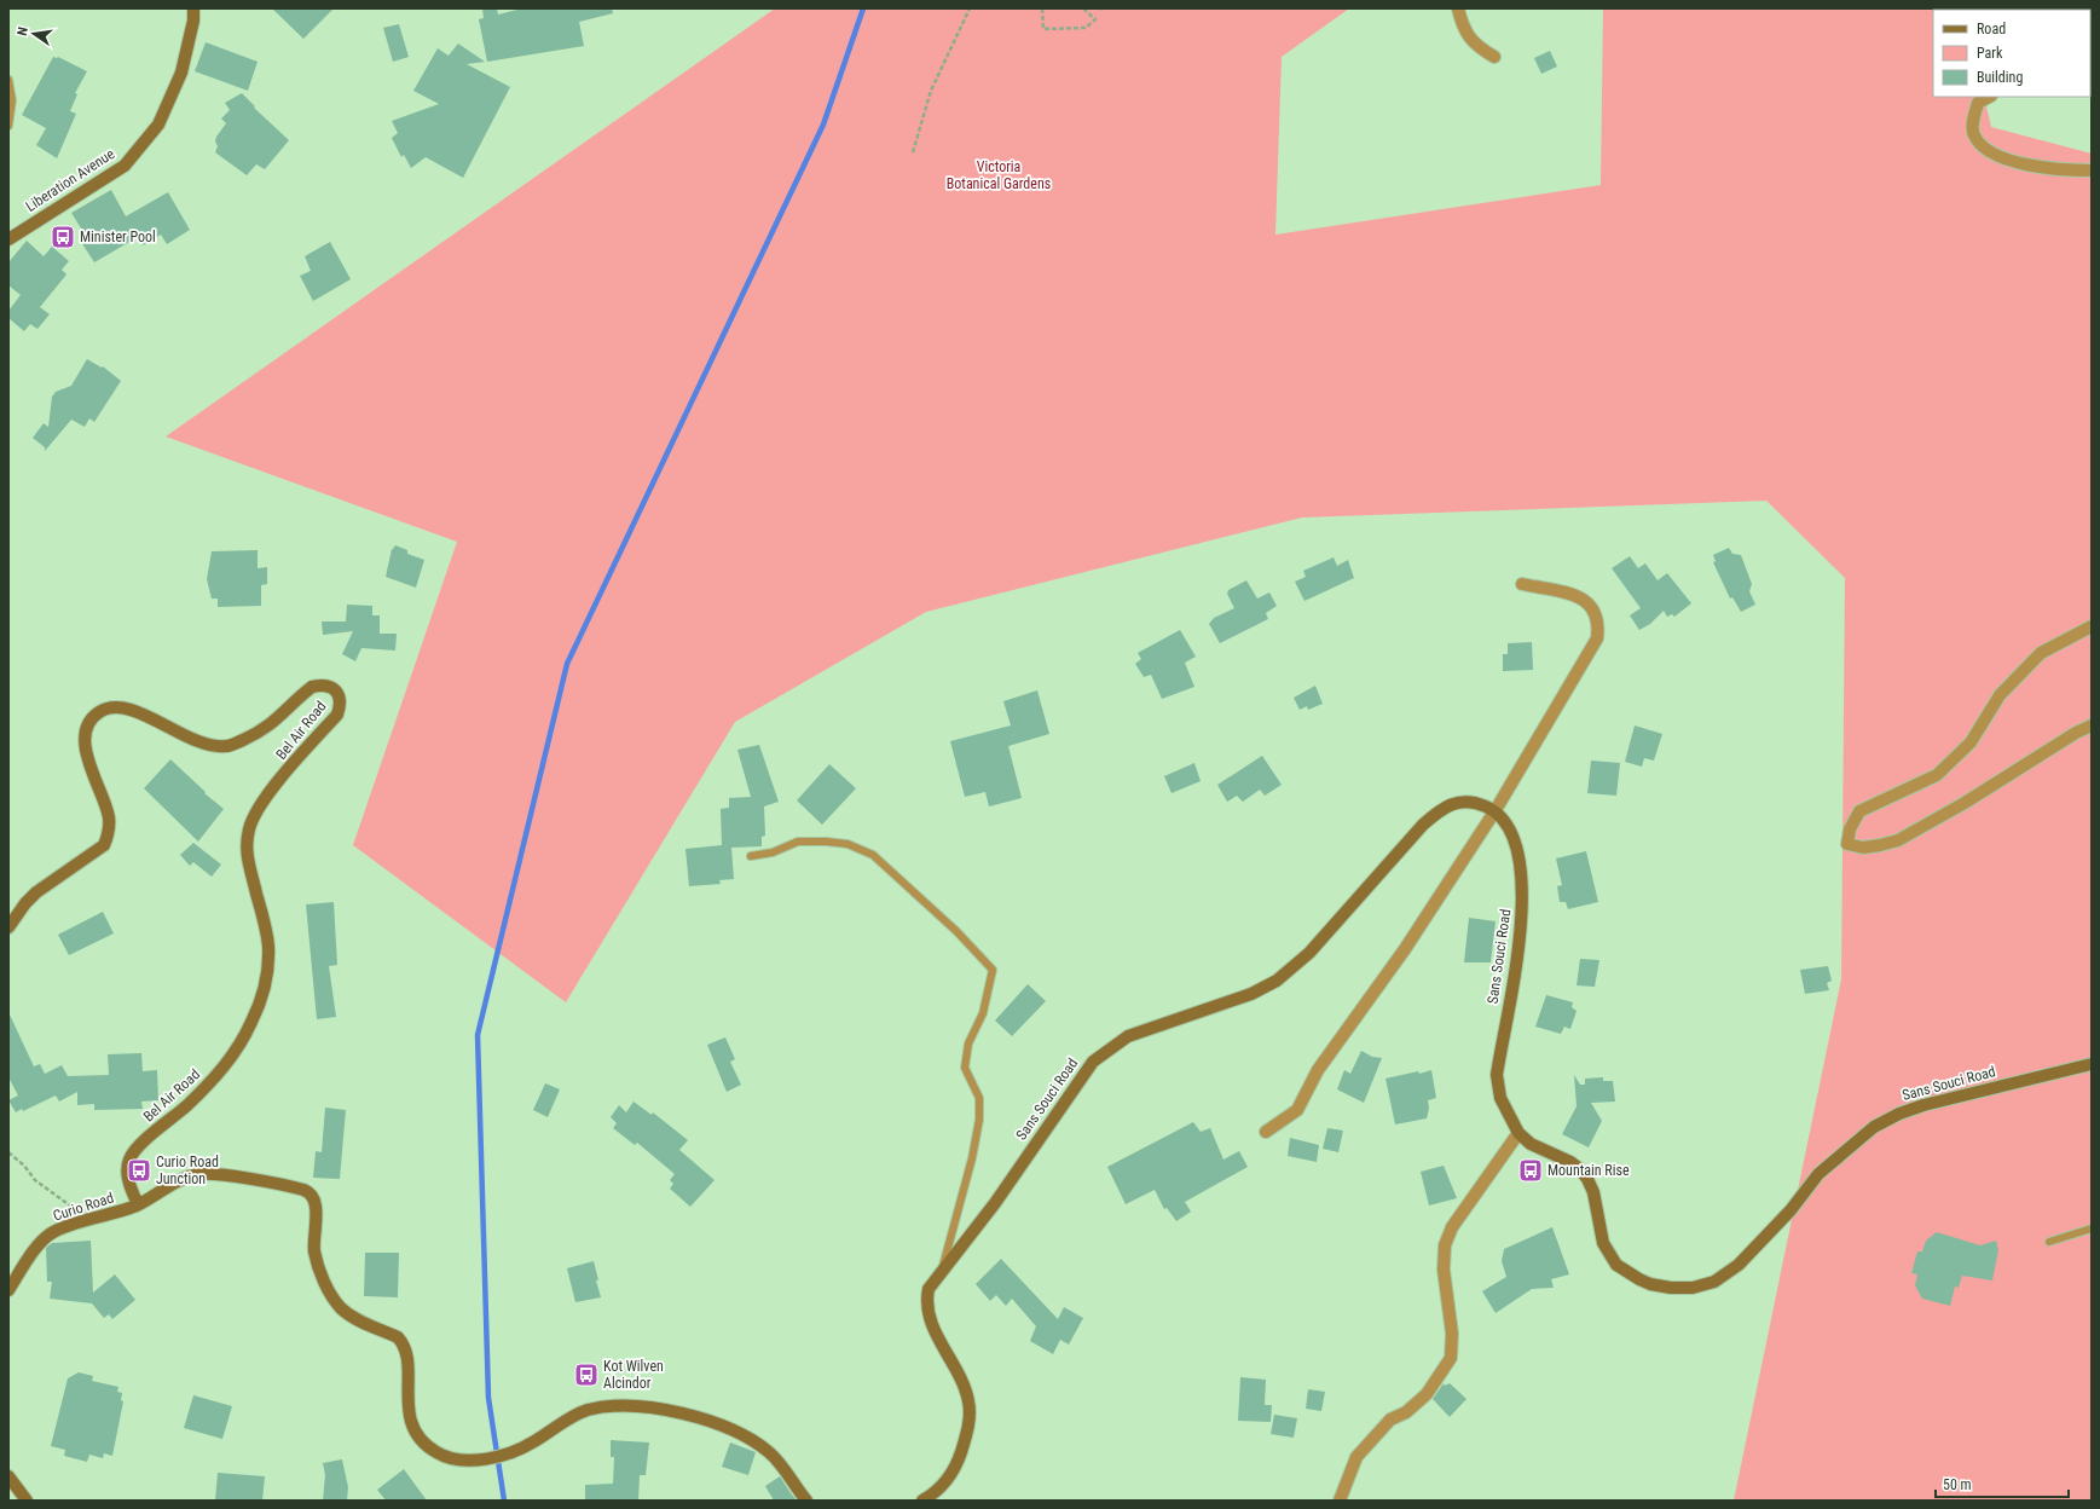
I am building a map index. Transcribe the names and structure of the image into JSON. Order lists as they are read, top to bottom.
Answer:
{
  "streets": {
    "main road": [
      "Liberation Avenue",
      "Bel Air Road",
      "Sans Souci Road",
      "Curio Road"
    ]
  },
  "crossings": [
    ["Bel Air Road", "Curio Road"]
  ],
  "parks": ["Victoria Botanical Gardens"],
  "places": {
    "bus stop": [
      "Minister Pool",
      "Curio Road Junction",
      "Mountain Rise",
      "Kot Wilven Alcindor"
    ]
  },
  "legend": ["Road", "Park", "Building"],
  "scale_bar": "50 m",
  "north": "left"
}
